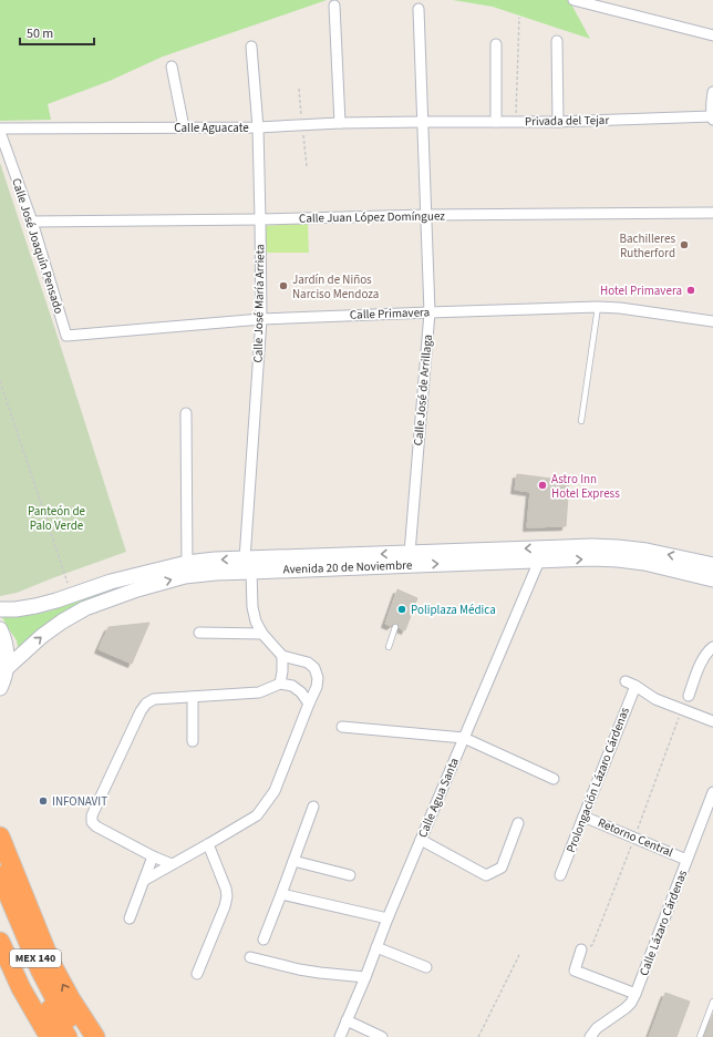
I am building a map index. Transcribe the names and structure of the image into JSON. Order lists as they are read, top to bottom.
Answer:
{
  "streets": {
    "highway": ["MEX 140"],
    "main road": ["Avenida 20 de Noviembre"],
    "street": [
      "Privada del Tejar",
      "Calle Aguacate",
      "Calle Juan López Domínguez",
      "Calle José Joaquín Pensado",
      "Calle José María Arrieta",
      "Calle Primavera",
      "Calle José de Arrillaga",
      "Prolongación Lázaro Cárdenas",
      "Calle Agua Santa",
      "Retorno Central",
      "Calle Lázaro Cárdenas"
    ]
  },
  "crossings": [
    ["Privada del Tejar", "Calle Aguacate"],
    ["Privada del Tejar", "Calle José de Arrillaga"],
    ["Calle Aguacate", "Calle José María Arrieta"],
    ["Calle Aguacate", "Calle José de Arrillaga"],
    ["Calle Juan López Domínguez", "Calle José Joaquín Pensado"],
    ["Calle Juan López Domínguez", "Calle José María Arrieta"],
    ["Calle Juan López Domínguez", "Calle José de Arrillaga"],
    ["Calle José Joaquín Pensado", "Calle Primavera"],
    ["Calle José María Arrieta", "Calle Primavera"],
    ["Calle José María Arrieta", "Avenida 20 de Noviembre"],
    ["Calle Primavera", "Calle José de Arrillaga"],
    ["Calle José de Arrillaga", "Avenida 20 de Noviembre"],
    ["Avenida 20 de Noviembre", "Calle Agua Santa"],
    ["Prolongación Lázaro Cárdenas", "Retorno Central"],
    ["Retorno Central", "Calle Lázaro Cárdenas"]
  ],
  "parks": ["Panteón de Palo Verde"],
  "places": [
    "Bachilleres Rutherford",
    "Jardín de Niños Narciso Mendoza",
    "Hotel Primavera",
    "Astro Inn Hotel Express",
    "Poliplaza Médica",
    "INFONAVIT"
  ],
  "scale_bar": "50 m"
}
